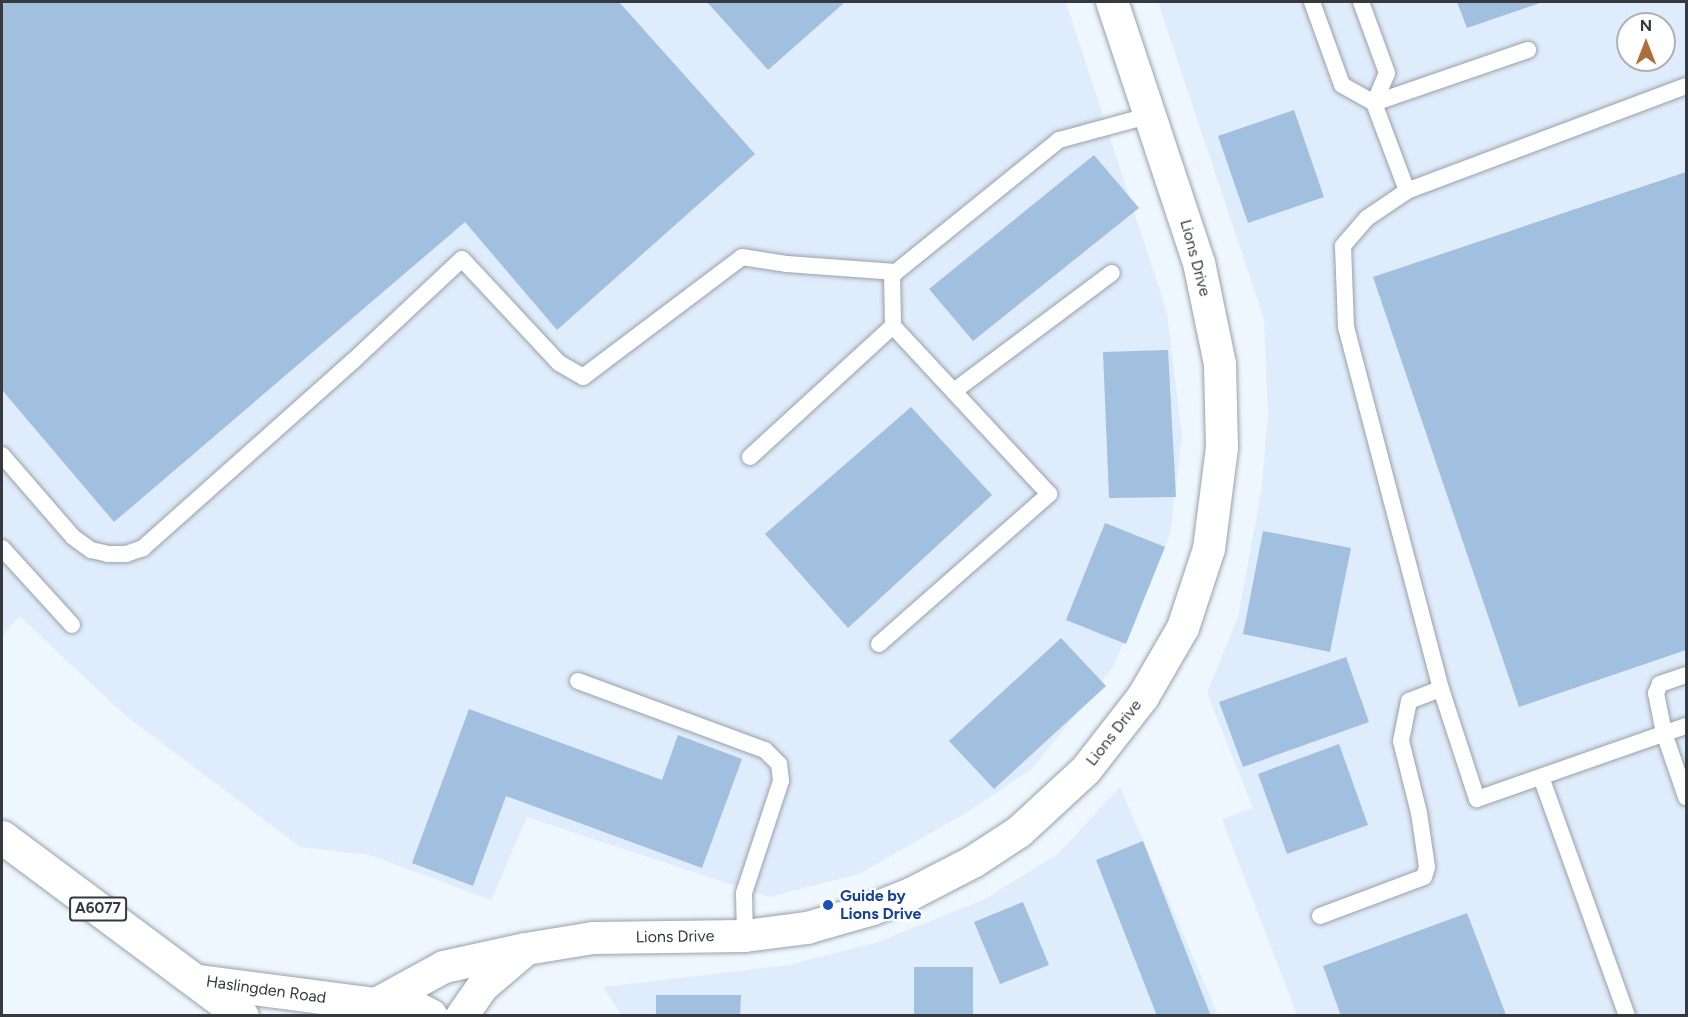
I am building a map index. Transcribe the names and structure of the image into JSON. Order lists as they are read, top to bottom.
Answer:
{
  "streets": {
    "highway": ["A6077", "Haslingden Road"],
    "street": ["Lions Drive"]
  },
  "crossings": [
    ["Lions Drive", "A6077"],
    ["Lions Drive", "Haslingden Road"],
    ["A6077", "Haslingden Road"]
  ],
  "places": ["Guide by Lions Drive"],
  "north": "top"
}
